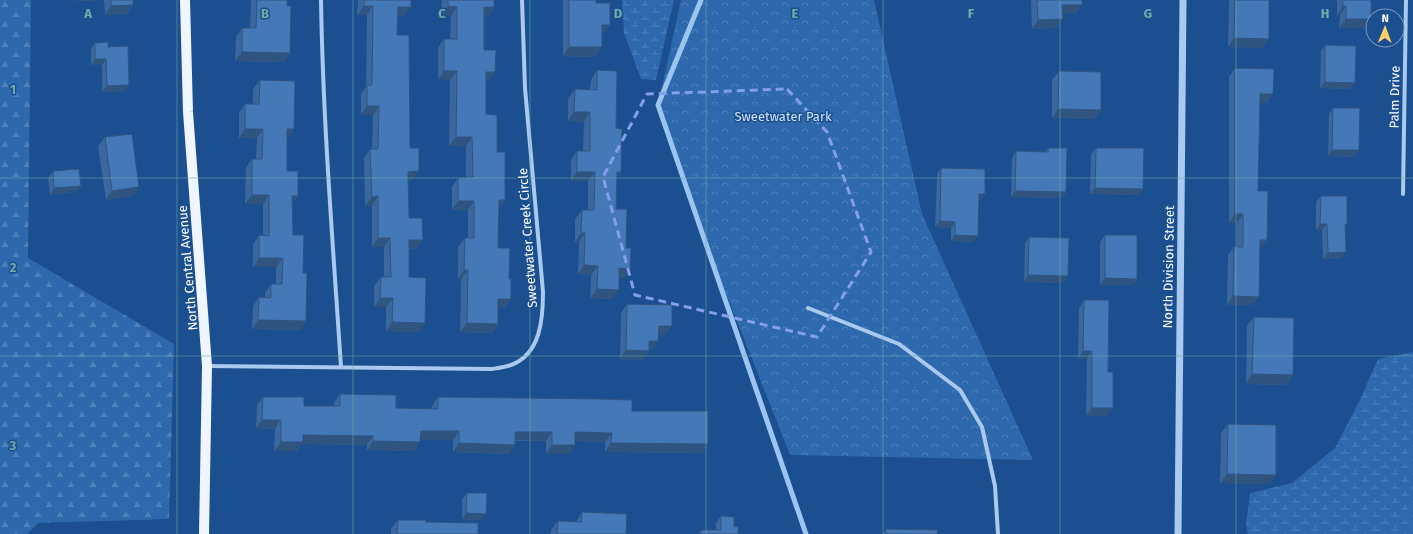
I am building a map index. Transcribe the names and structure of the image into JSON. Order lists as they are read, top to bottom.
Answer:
{
  "streets": {
    "main road": ["North Central Avenue"],
    "street": ["Palm Drive", "Sweetwater Creek Circle", "North Division Street"]
  },
  "crossings": [
    ["Sweetwater Creek Circle", "North Central Avenue"]
  ],
  "parks": ["Sweetwater Park"],
  "north": "top",
  "grid": {
    "columns": [
      "A",
      "B",
      "C",
      "D",
      "E",
      "F",
      "G",
      "H"
    ],
    "rows": ["1", "2", "3"]
  }
}
